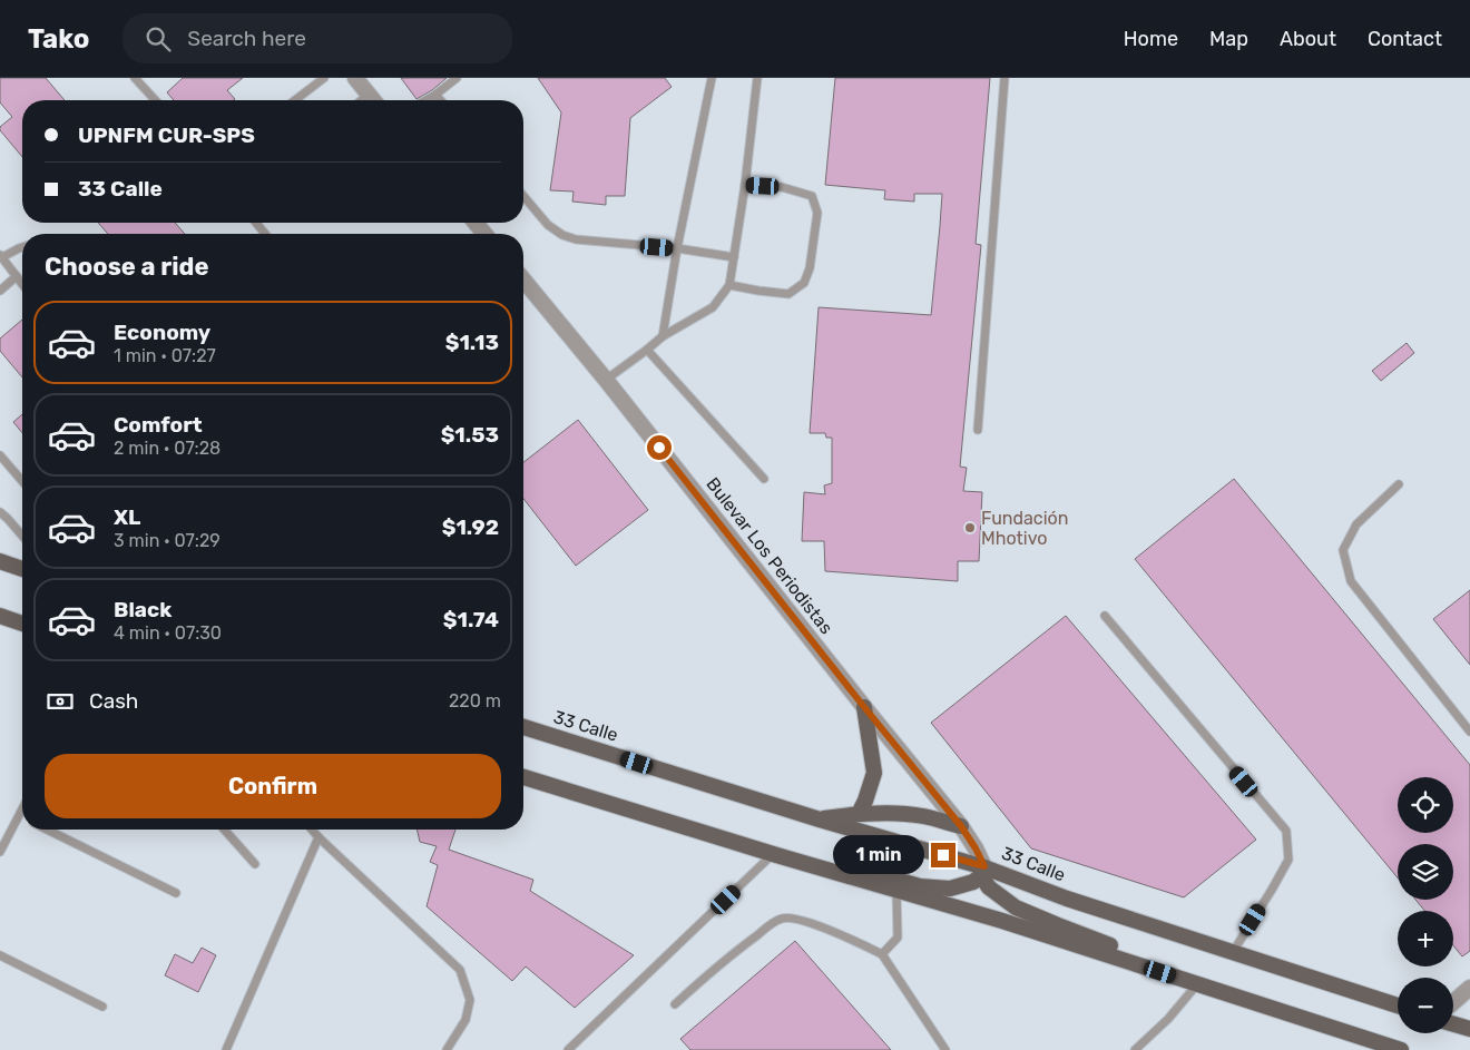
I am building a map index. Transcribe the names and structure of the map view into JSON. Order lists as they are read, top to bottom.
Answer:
{
  "streets": {
    "main road": ["33 Calle"],
    "street": ["Bulevar Los Periodistas"]
  },
  "crossings": [
    ["Bulevar Los Periodistas", "33 Calle"]
  ],
  "places": ["Fundación Mhotivo"],
  "page": {
    "header": "Tako",
    "search": "Search here",
    "nav": [
      "Home",
      "Map",
      "About",
      "Contact"
    ],
    "banner": ["UPNFM CUR-SPS", "33 Calle"],
    "heading": "Choose a ride",
    "list": [
      {
        "name": "Economy",
        "note": "1 min · 07:27",
        "value": "$1.13"
      },
      {
        "name": "Comfort",
        "note": "2 min · 07:28",
        "value": "$1.53"
      },
      {
        "name": "XL",
        "note": "3 min · 07:29",
        "value": "$1.92"
      },
      {
        "name": "Black",
        "note": "4 min · 07:30",
        "value": "$1.74"
      }
    ],
    "pay": ["Cash", "220 m"],
    "buttons": "Confirm",
    "map_buttons": ["+", "−"],
    "bubble": "1 min"
  }
}
